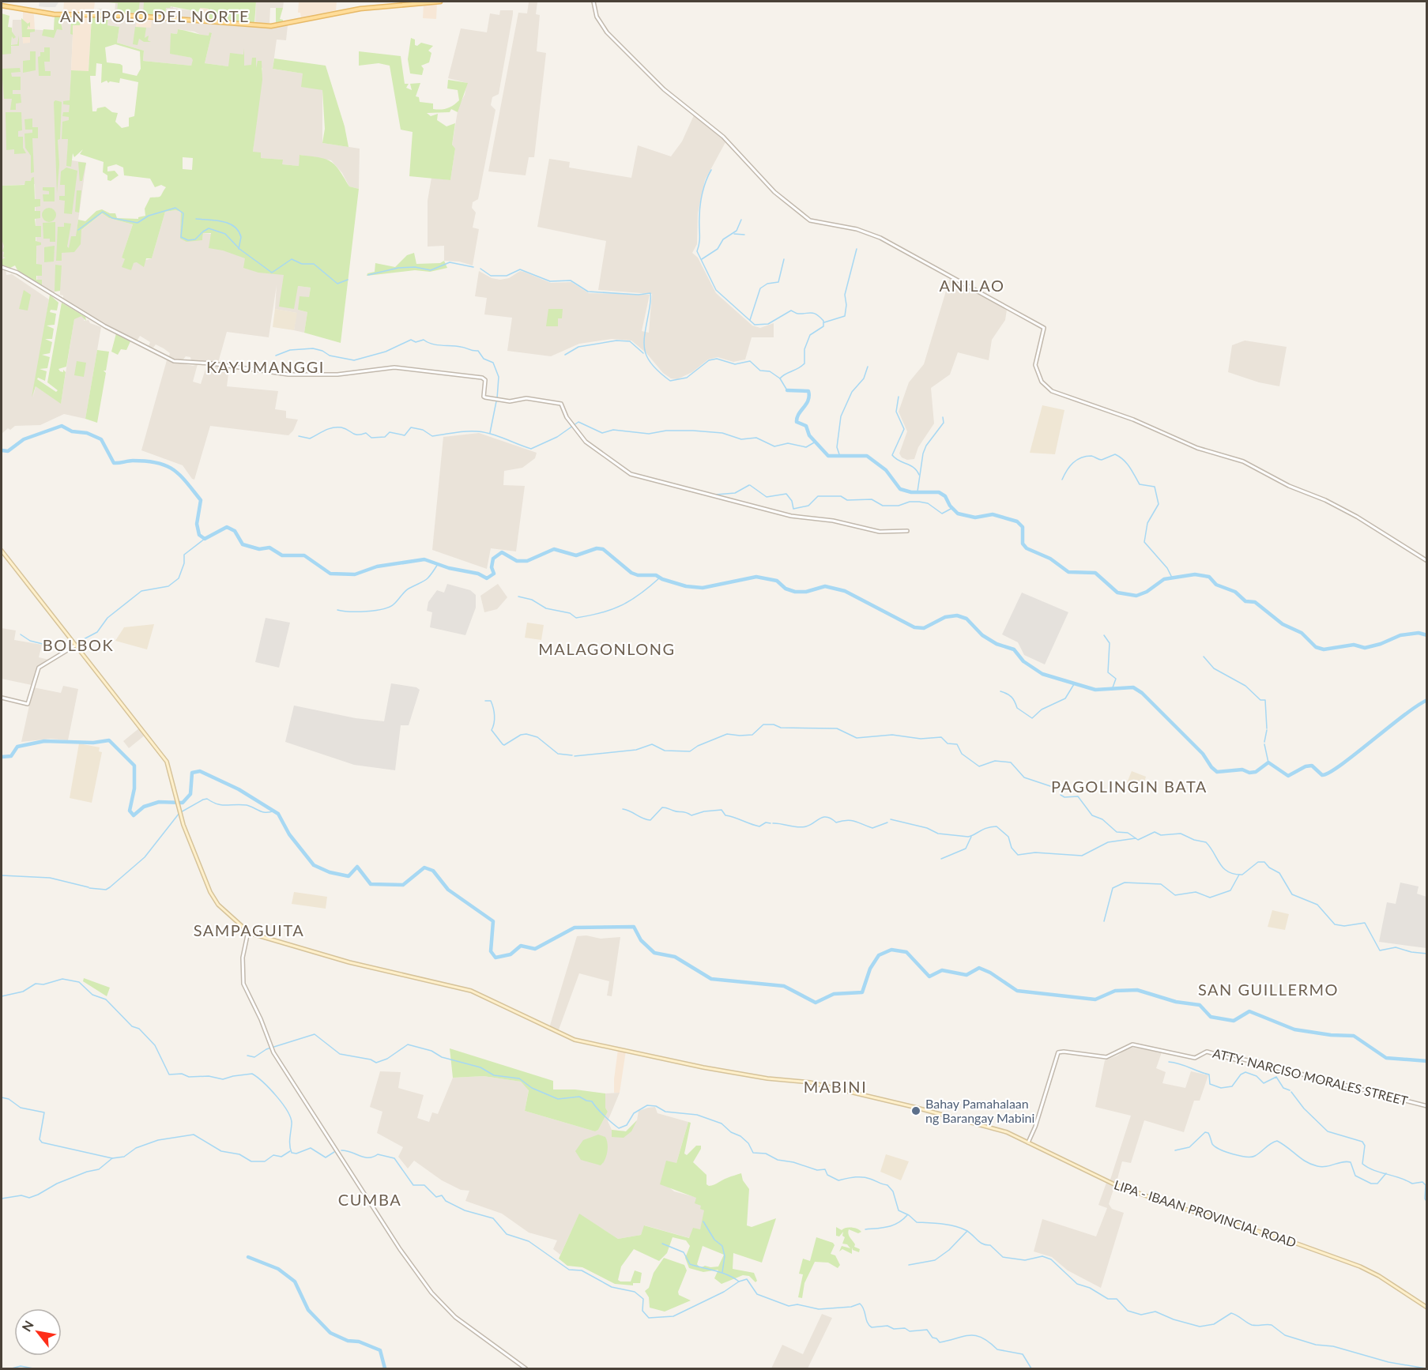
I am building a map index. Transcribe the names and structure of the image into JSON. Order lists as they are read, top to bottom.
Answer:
{
  "streets": {
    "main road": ["LIPA - IBAAN PROVINCIAL ROAD"],
    "street": ["ATTY. NARCISO MORALES STREET"]
  },
  "crossings": [
    ["ATTY. NARCISO MORALES STREET", "LIPA - IBAAN PROVINCIAL ROAD"]
  ],
  "districts": [
    "ANTIPOLO DEL NORTE",
    "ANILAO",
    "KAYUMANGGI",
    "BOLBOK",
    "MALAGONLONG",
    "PAGOLINGIN BATA",
    "SAMPAGUITA",
    "SAN GUILLERMO",
    "MABINI",
    "CUMBA"
  ],
  "places": ["Bahay Pamahalaan ng Barangay Mabini"],
  "north": "top left"
}
